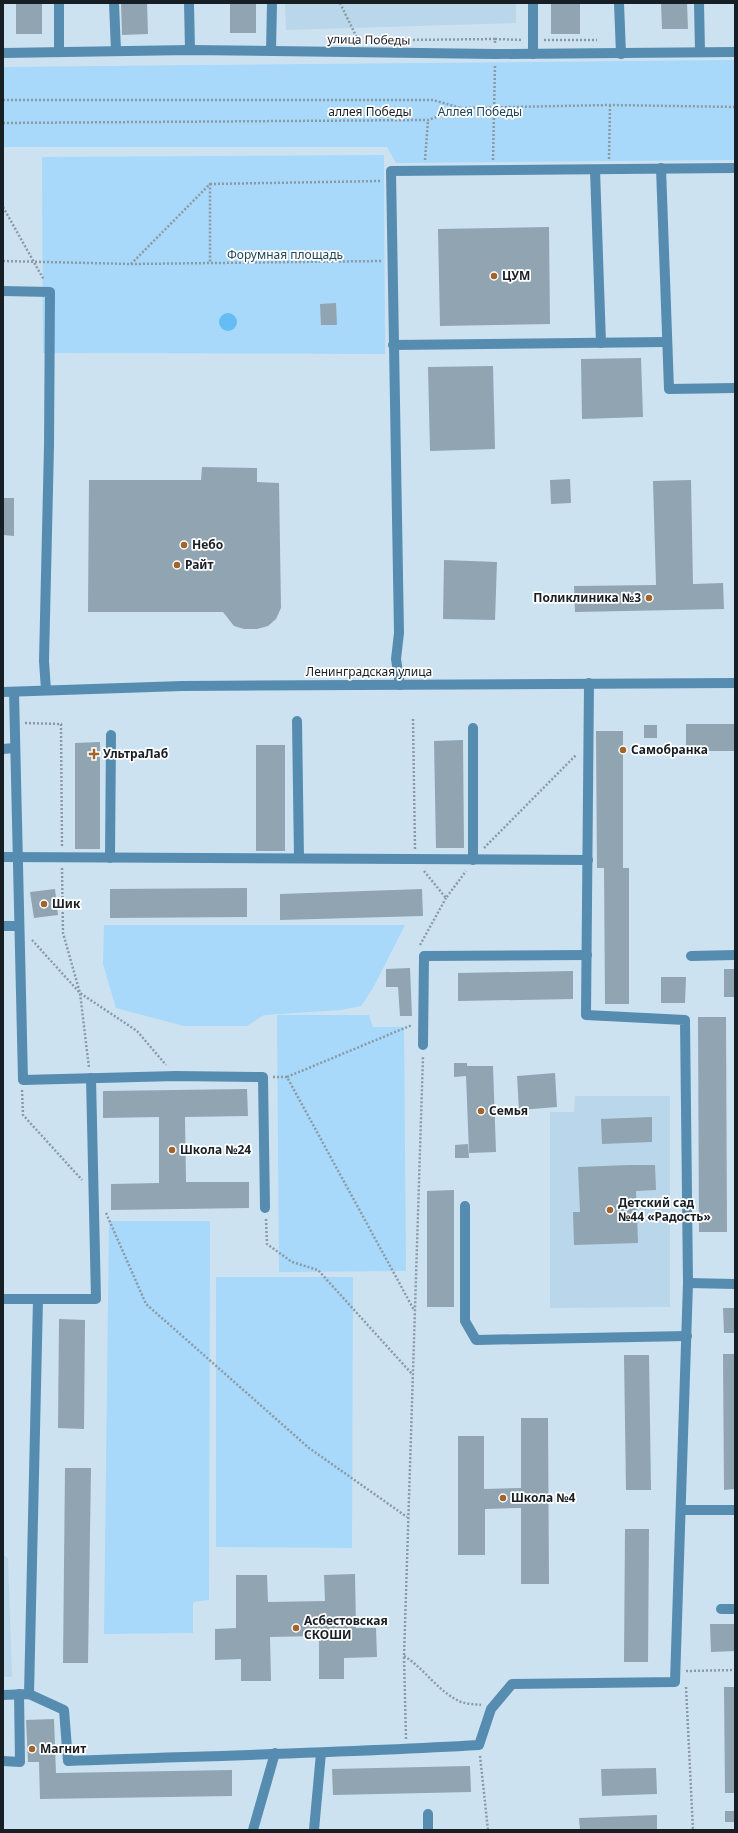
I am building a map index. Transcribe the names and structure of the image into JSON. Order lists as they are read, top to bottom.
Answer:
{
  "streets": {
    "street": ["улица Победы", "Ленинградская улица"],
    "path": ["аллея Победы"]
  },
  "parks": ["Аллея Победы", "Форумная площадь"],
  "places": {
    "other": [
      "ЦУМ",
      "Небо",
      "Райт",
      "Поликлиника №3",
      "Самобранка",
      "Шик",
      "Семья",
      "Школа №24",
      "Детский сад №44 «Радость»",
      "Школа №4",
      "Асбестовская СКОШИ",
      "Магнит"
    ],
    "health": ["УльтраЛаб"]
  }
}
